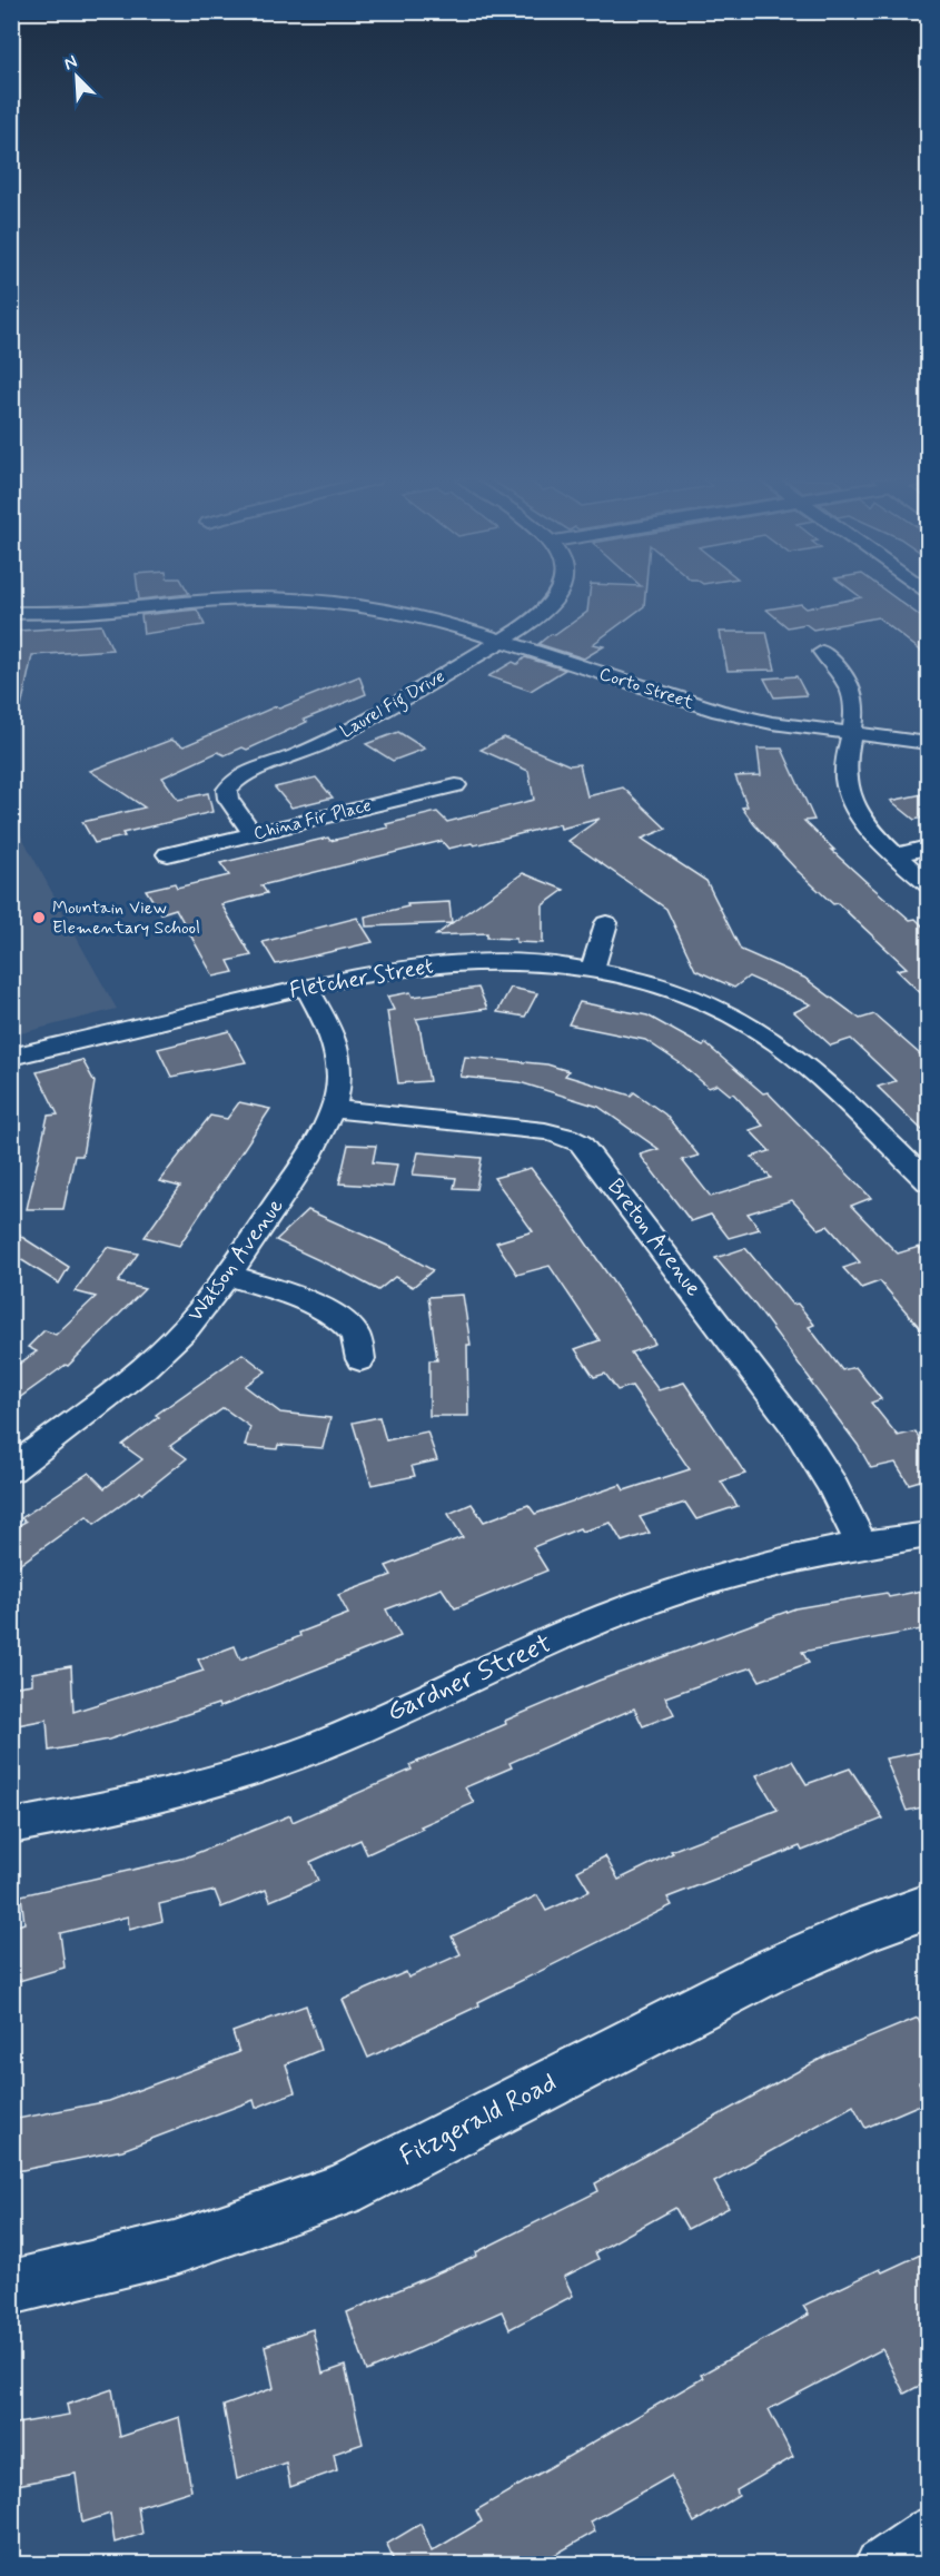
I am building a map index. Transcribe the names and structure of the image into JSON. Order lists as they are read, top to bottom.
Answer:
{
  "streets": {
    "main road": ["Fitzgerald Road"],
    "street": [
      "Corto Street",
      "Laurel Fig Drive",
      "China Fir Place",
      "Fletcher Street",
      "Breton Avenue",
      "Watson Avenue",
      "Gardner Street"
    ]
  },
  "crossings": [
    ["Corto Street", "Laurel Fig Drive"],
    ["Laurel Fig Drive", "China Fir Place"],
    ["Fletcher Street", "Watson Avenue"],
    ["Breton Avenue", "Watson Avenue"],
    ["Breton Avenue", "Gardner Street"]
  ],
  "places": ["Mountain View Elementary School"],
  "north": "top left"
}
